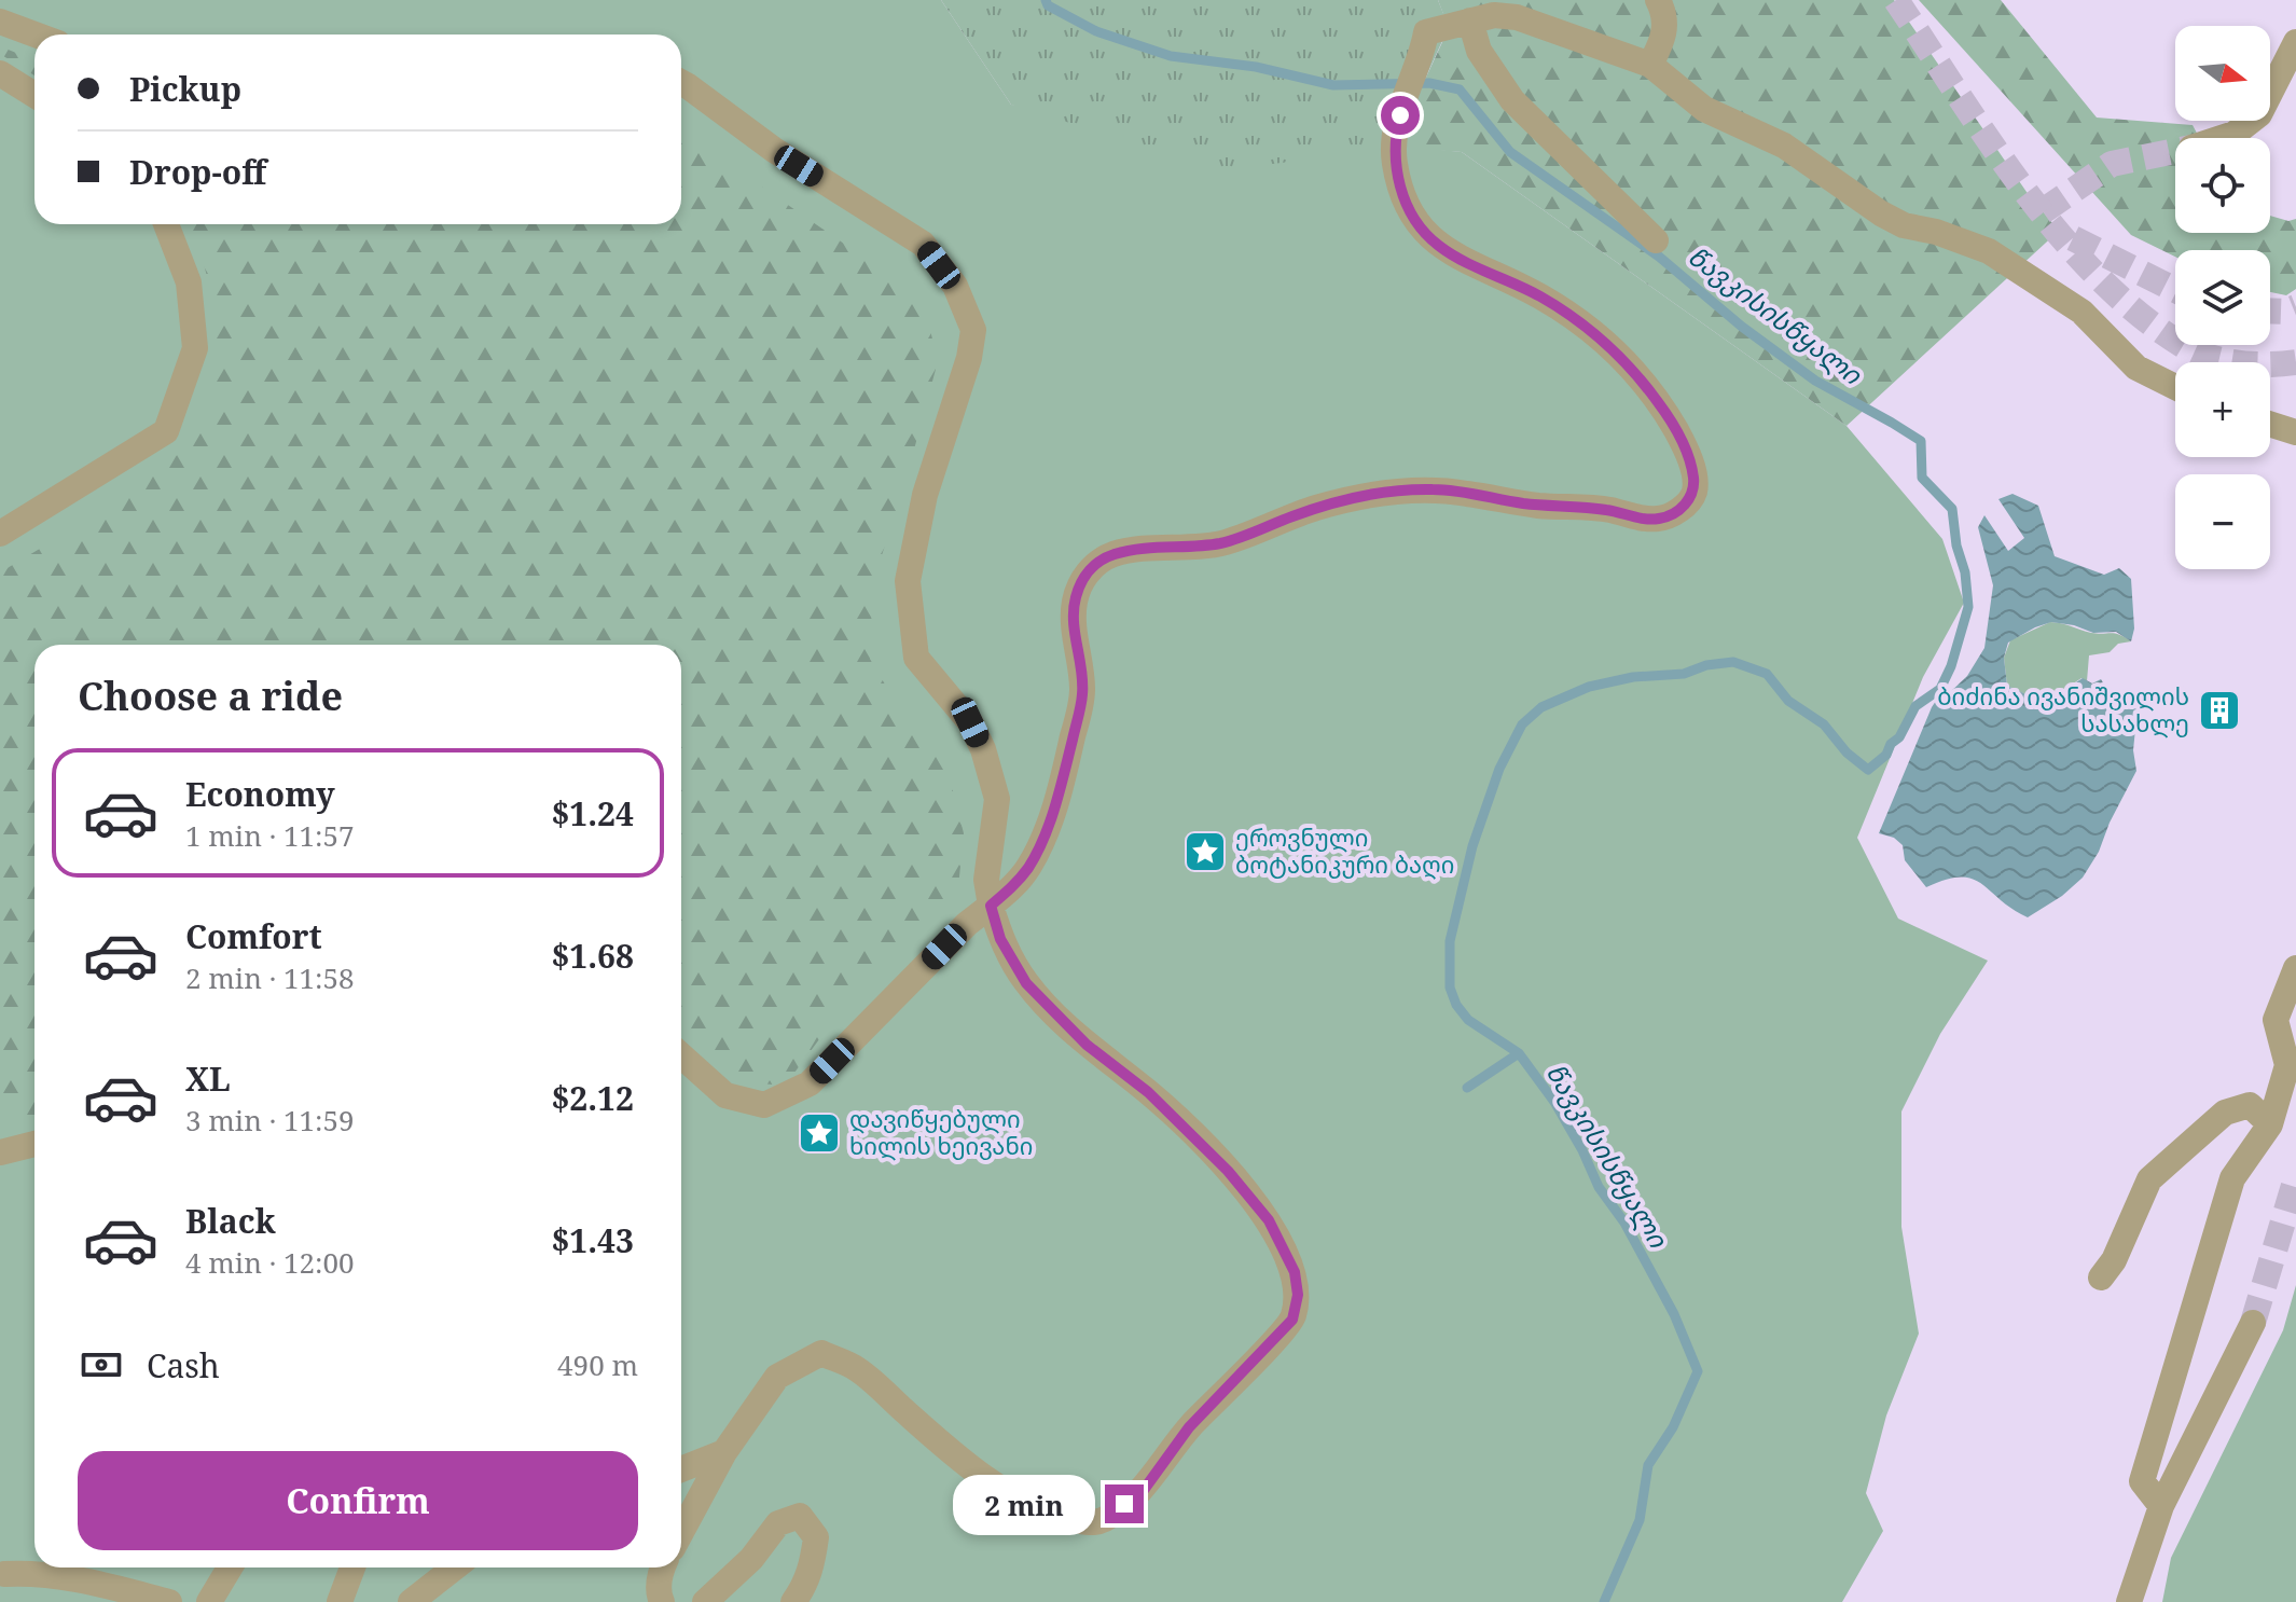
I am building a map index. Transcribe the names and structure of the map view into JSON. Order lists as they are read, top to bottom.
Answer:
{
  "water": ["წავკისისწყალი"],
  "places": {
    "building": ["ბიძინა ივანიშვილის სასახლე"],
    "place": ["ეროვნული ბოტანიკური ბაღი", "დავიწყებული ხილის ხეივანი"]
  },
  "north": "right",
  "page": {
    "map_buttons": ["+", "−"],
    "banner": ["Pickup", "Drop-off"],
    "heading": "Choose a ride",
    "list": [
      {
        "name": "Economy",
        "note": "1 min · 11:57",
        "value": "$1.24"
      },
      {
        "name": "Comfort",
        "note": "2 min · 11:58",
        "value": "$1.68"
      },
      {
        "name": "XL",
        "note": "3 min · 11:59",
        "value": "$2.12"
      },
      {
        "name": "Black",
        "note": "4 min · 12:00",
        "value": "$1.43"
      }
    ],
    "pay": ["Cash", "490 m"],
    "buttons": "Confirm",
    "bubble": "2 min"
  }
}
